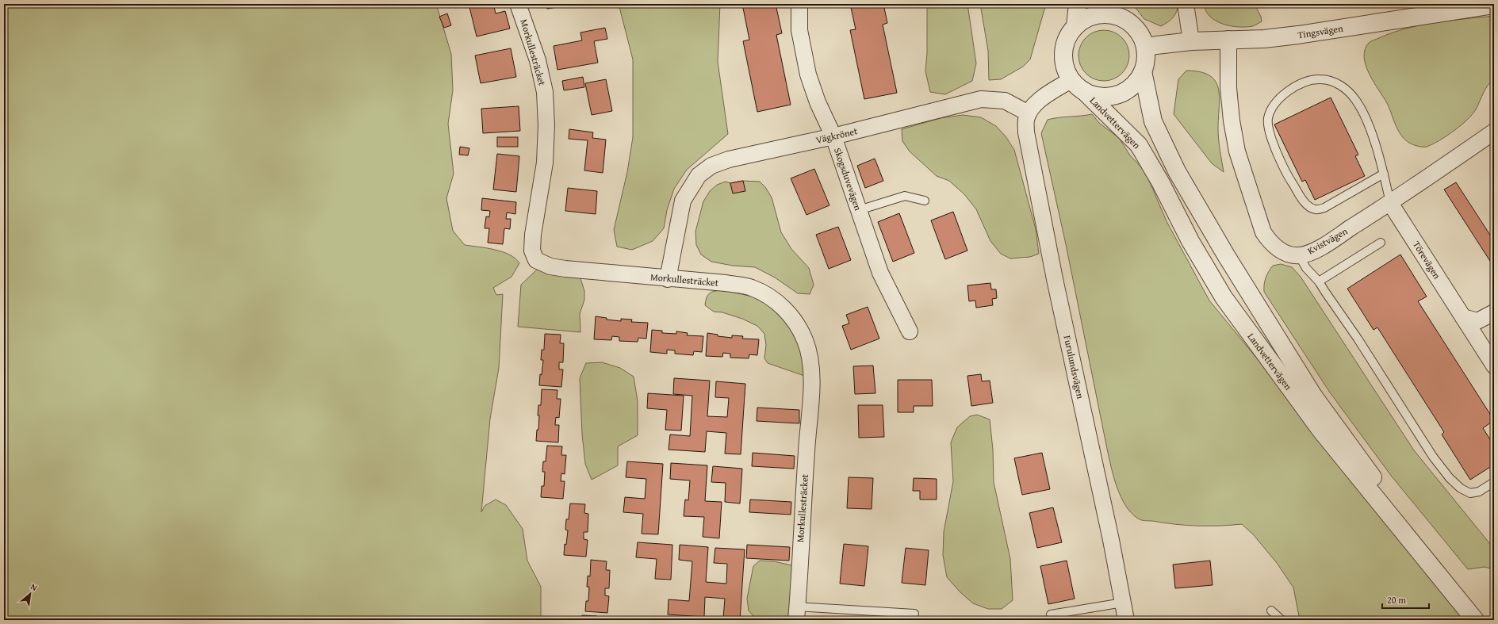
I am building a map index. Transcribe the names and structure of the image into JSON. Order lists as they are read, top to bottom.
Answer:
{
  "streets": {
    "street": [
      "Tingsvägen",
      "Morkullesträcket",
      "Landvettervägen",
      "Vägkrönet",
      "Skogsduvevägen",
      "Kvistvägen",
      "Törevägen",
      "Furulundsvägen"
    ]
  },
  "crossings": [
    ["Tingsvägen", "Landvettervägen"],
    ["Tingsvägen", "Kvistvägen"],
    ["Morkullesträcket", "Vägkrönet"],
    ["Vägkrönet", "Skogsduvevägen"],
    ["Vägkrönet", "Furulundsvägen"],
    ["Kvistvägen", "Törevägen"]
  ],
  "scale_bar": "20 m",
  "north": "top right"
}
